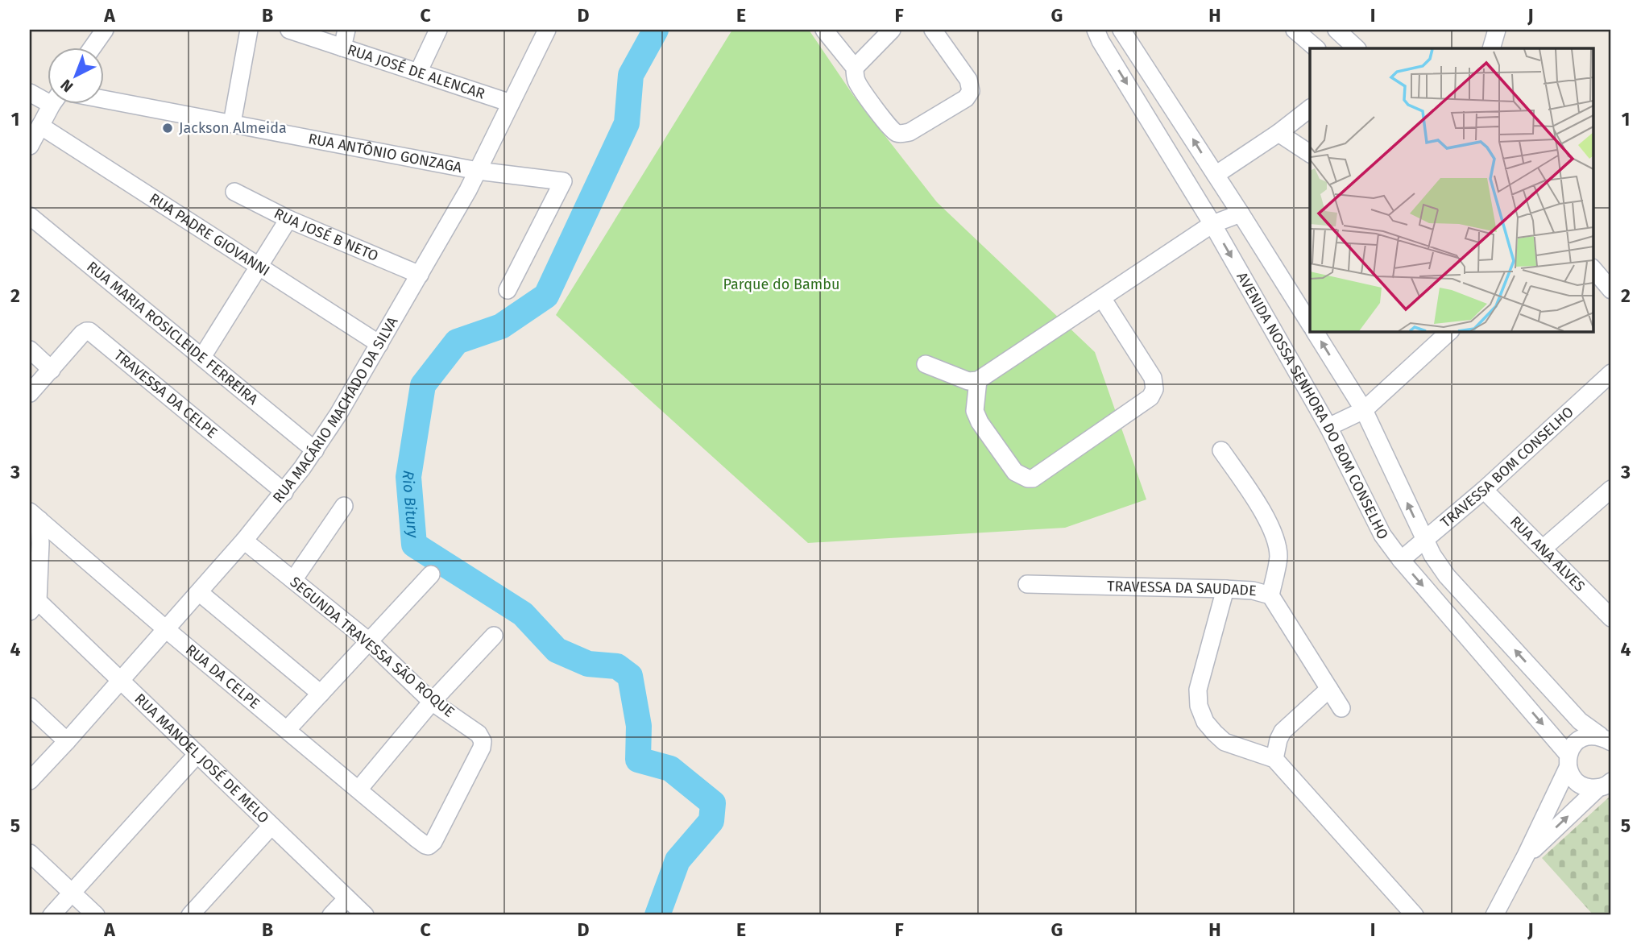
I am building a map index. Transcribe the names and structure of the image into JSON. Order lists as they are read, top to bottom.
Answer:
{
  "streets": {
    "street": [
      "RUA JOSÉ DE ALENCAR",
      "RUA ANTÔNIO GONZAGA",
      "RUA PADRE GIOVANNI",
      "RUA JOSÉ B NETO",
      "RUA MARIA ROSICLEIDE FERREIRA",
      "TRAVESSA DA CELPE",
      "AVENIDA NOSSA SENHORA DO BOM CONSELHO",
      "RUA MACÁRIO MACHADO DA SILVA",
      "TRAVESSA BOM CONSELHO",
      "RUA ANA ALVES",
      "TRAVESSA DA SAUDADE",
      "SEGUNDA TRAVESSA SÃO ROQUE",
      "RUA DA CELPE",
      "RUA MANOEL JOSÉ DE MELO"
    ]
  },
  "crossings": [
    ["RUA JOSÉ DE ALENCAR", "RUA MACÁRIO MACHADO DA SILVA"],
    ["RUA ANTÔNIO GONZAGA", "RUA MACÁRIO MACHADO DA SILVA"],
    ["RUA PADRE GIOVANNI", "RUA MACÁRIO MACHADO DA SILVA"],
    ["RUA JOSÉ B NETO", "RUA MACÁRIO MACHADO DA SILVA"],
    ["RUA MARIA ROSICLEIDE FERREIRA", "RUA MACÁRIO MACHADO DA SILVA"],
    ["TRAVESSA DA CELPE", "RUA MACÁRIO MACHADO DA SILVA"],
    ["AVENIDA NOSSA SENHORA DO BOM CONSELHO", "TRAVESSA BOM CONSELHO"],
    ["RUA MACÁRIO MACHADO DA SILVA", "SEGUNDA TRAVESSA SÃO ROQUE"],
    ["RUA MACÁRIO MACHADO DA SILVA", "RUA DA CELPE"],
    ["RUA MACÁRIO MACHADO DA SILVA", "RUA MANOEL JOSÉ DE MELO"],
    ["TRAVESSA BOM CONSELHO", "RUA ANA ALVES"],
    ["SEGUNDA TRAVESSA SÃO ROQUE", "RUA DA CELPE"]
  ],
  "water": ["Rio Bitury"],
  "parks": ["Parque do Bambu"],
  "places": ["Jackson Almeida"],
  "north": "bottom left",
  "grid": {
    "columns": [
      "A",
      "B",
      "C",
      "D",
      "E",
      "F",
      "G",
      "H",
      "I",
      "J"
    ],
    "rows": [
      "1",
      "2",
      "3",
      "4",
      "5"
    ]
  }
}
